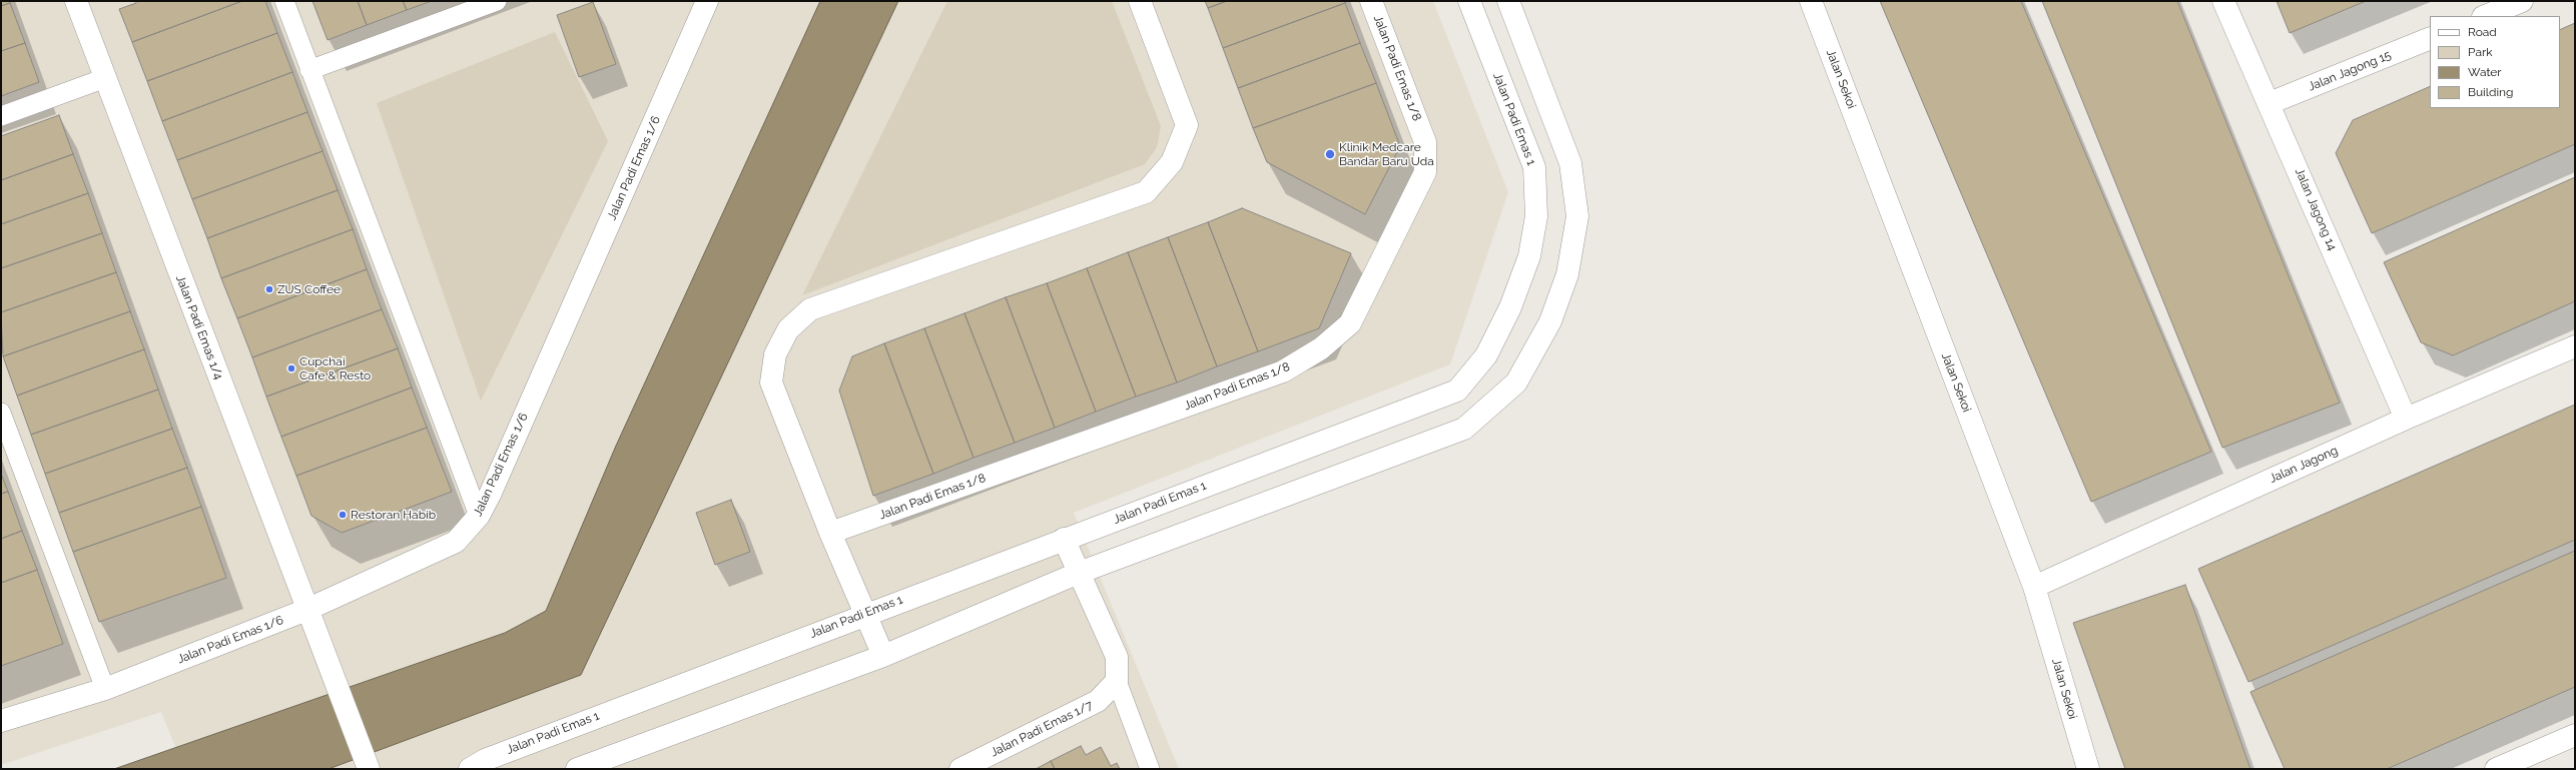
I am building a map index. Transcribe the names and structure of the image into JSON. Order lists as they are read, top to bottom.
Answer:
{
  "streets": {
    "street": [
      "Jalan Padi Emas 1/8",
      "Jalan Jagong 15",
      "Jalan Sekoi",
      "Jalan Padi Emas 1",
      "Jalan Padi Emas 1/6",
      "Jalan Jagong 14",
      "Jalan Padi Emas 1/4",
      "Jalan Jagong",
      "Jalan Padi Emas 1/7"
    ]
  },
  "crossings": [
    ["Jalan Jagong 15", "Jalan Jagong 14"],
    ["Jalan Sekoi", "Jalan Jagong"],
    ["Jalan Padi Emas 1/6", "Jalan Padi Emas 1/4"],
    ["Jalan Jagong 14", "Jalan Jagong"]
  ],
  "places": [
    "Klinik Medcare Bandar Baru Uda",
    "ZUS Coffee",
    "Cupchai Cafe & Resto",
    "Restoran Habib"
  ],
  "legend": [
    "Road",
    "Park",
    "Water",
    "Building"
  ]
}
